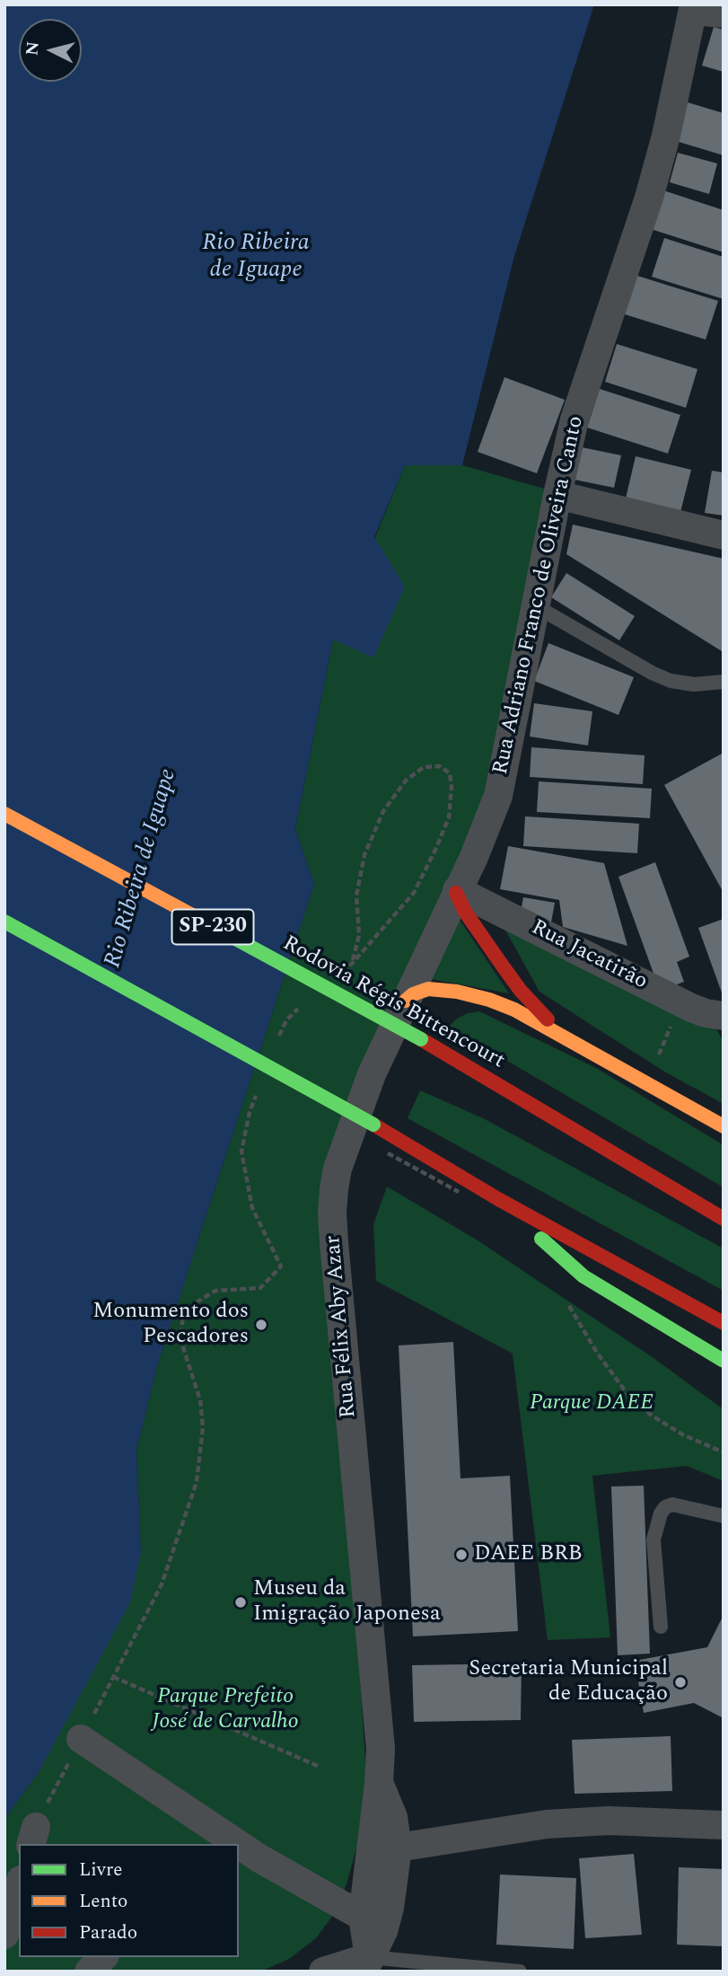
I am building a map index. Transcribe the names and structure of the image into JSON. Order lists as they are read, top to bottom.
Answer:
{
  "streets": {
    "main road": ["SP-230", "Rodovia Régis Bittencourt"],
    "street": ["Rua Adriano Franco de Oliveira Canto", "Rua Jacatirão", "Rua Félix Aby Azar"]
  },
  "crossings": [
    ["Rua Adriano Franco de Oliveira Canto", "Rua Jacatirão"],
    ["Rua Adriano Franco de Oliveira Canto", "Rua Félix Aby Azar"],
    ["Rua Jacatirão", "Rua Félix Aby Azar"]
  ],
  "water": ["Rio Ribeira de Iguape"],
  "parks": ["Parque DAEE", "Parque Prefeito José de Carvalho"],
  "places": [
    "Monumento dos Pescadores",
    "DAEE BRB",
    "Museu da Imigração Japonesa",
    "Secretaria Municipal de Educação"
  ],
  "legend": ["Livre", "Lento", "Parado"],
  "north": "left"
}
